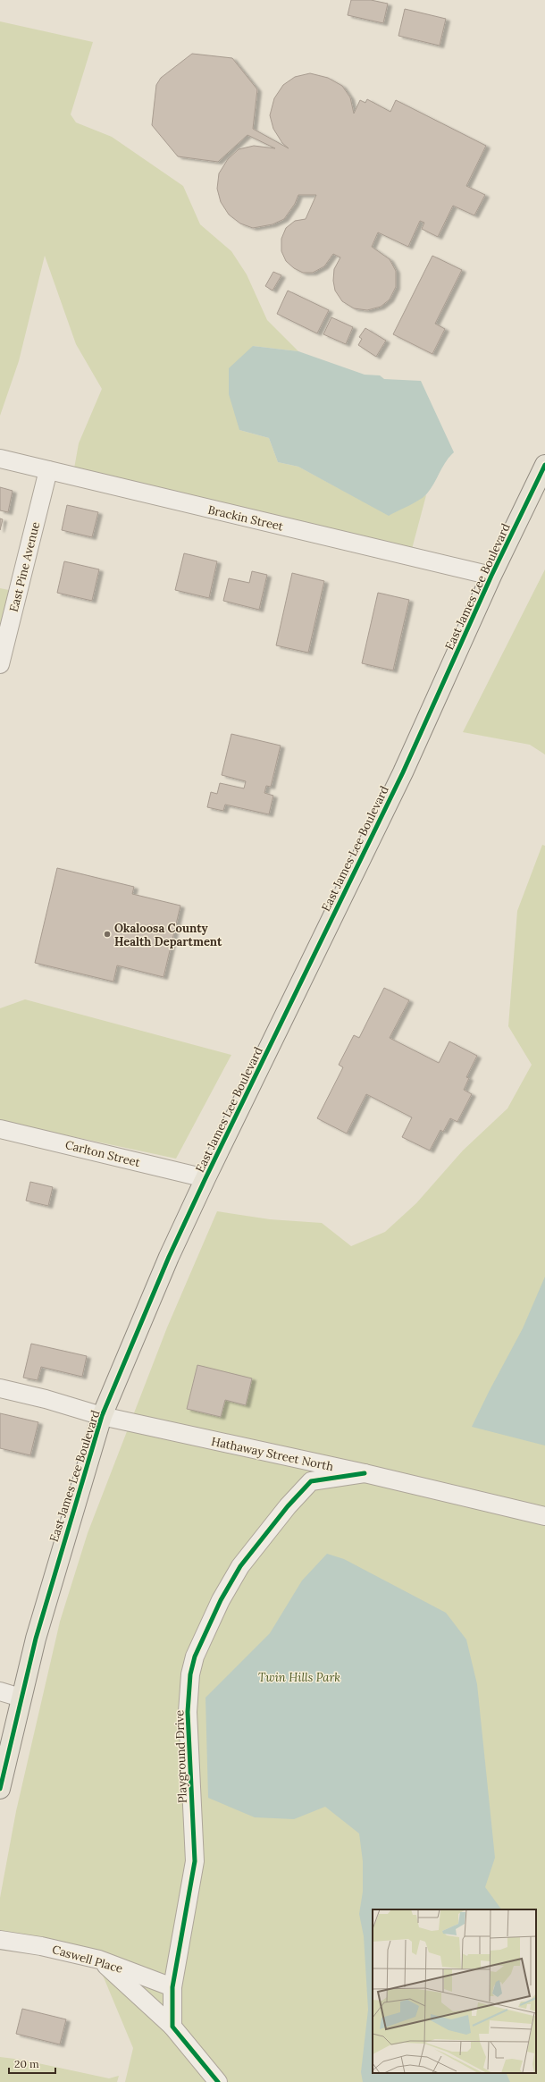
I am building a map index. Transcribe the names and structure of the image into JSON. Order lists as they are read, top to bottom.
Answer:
{
  "streets": {
    "main road": ["East James Lee Boulevard"],
    "street": [
      "Brackin Street",
      "East Pine Avenue",
      "Carlton Street",
      "Hathaway Street North",
      "Playground Drive",
      "Caswell Place"
    ]
  },
  "crossings": [
    ["Brackin Street", "East Pine Avenue"],
    ["Brackin Street", "East James Lee Boulevard"],
    ["East James Lee Boulevard", "Carlton Street"],
    ["East James Lee Boulevard", "Hathaway Street North"],
    ["Hathaway Street North", "Playground Drive"],
    ["Playground Drive", "Caswell Place"]
  ],
  "parks": ["Twin Hills Park"],
  "places": ["Okaloosa County Health Department"],
  "scale_bar": "20 m"
}
